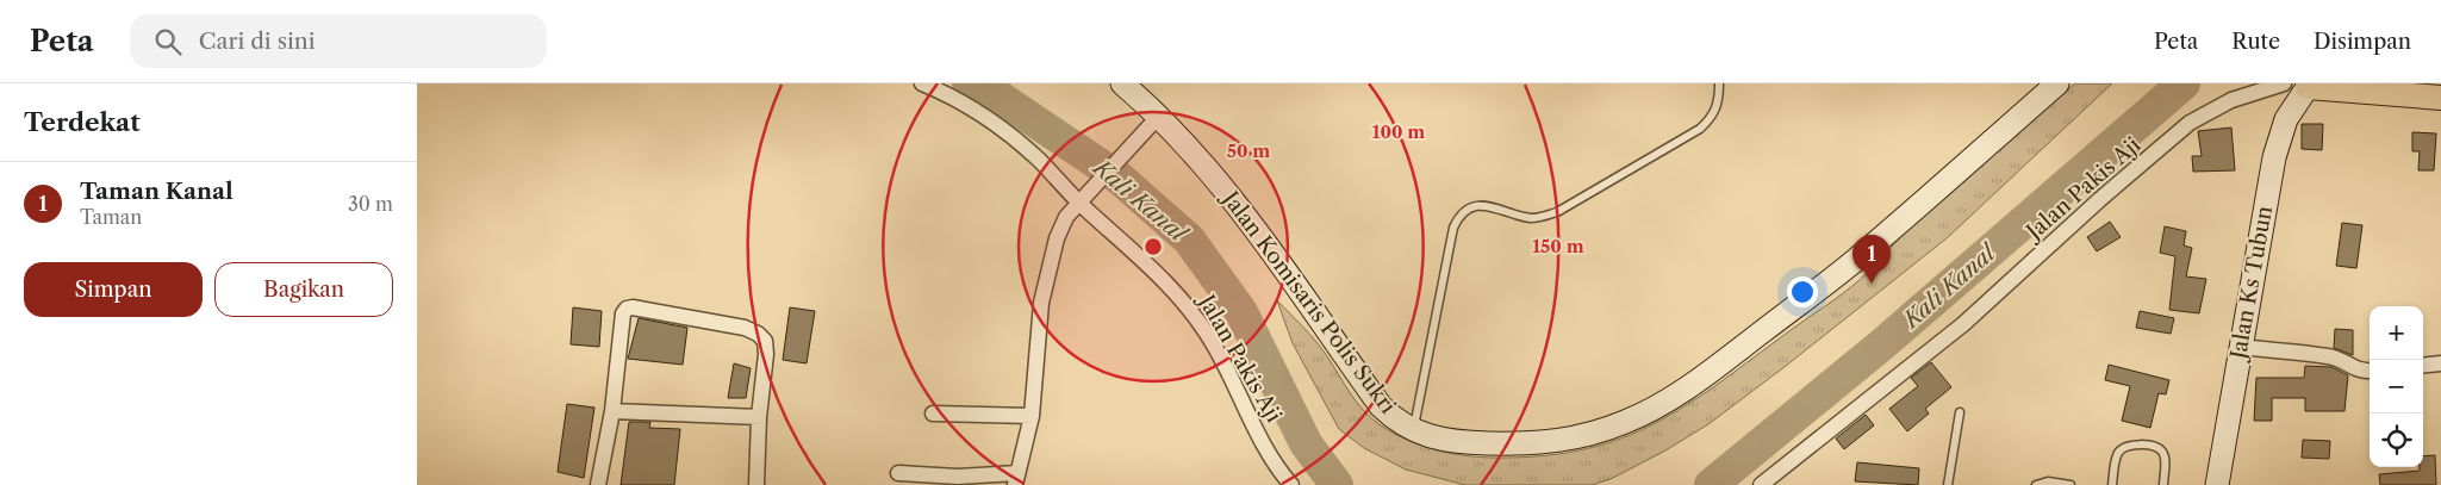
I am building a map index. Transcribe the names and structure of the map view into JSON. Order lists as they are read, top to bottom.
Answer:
{
  "streets": {
    "main road": ["Jalan Ks Tubun", "Jalan Komisaris Polis Sukri"],
    "street": ["Jalan Pakis Aji"]
  },
  "water": ["Kali Kanal"],
  "page": {
    "header": "Peta",
    "search": "Cari di sini",
    "nav": ["Peta", "Rute", "Disimpan"],
    "heading": "Terdekat",
    "list": [
      {
        "mark": "1",
        "name": "Taman Kanal",
        "note": "Taman",
        "value": "30 m"
      }
    ],
    "pins": "1",
    "buttons": ["Simpan", "Bagikan"],
    "map_buttons": ["+", "−"]
  },
  "rings": ["100 m", "50 m", "150 m"]
}
